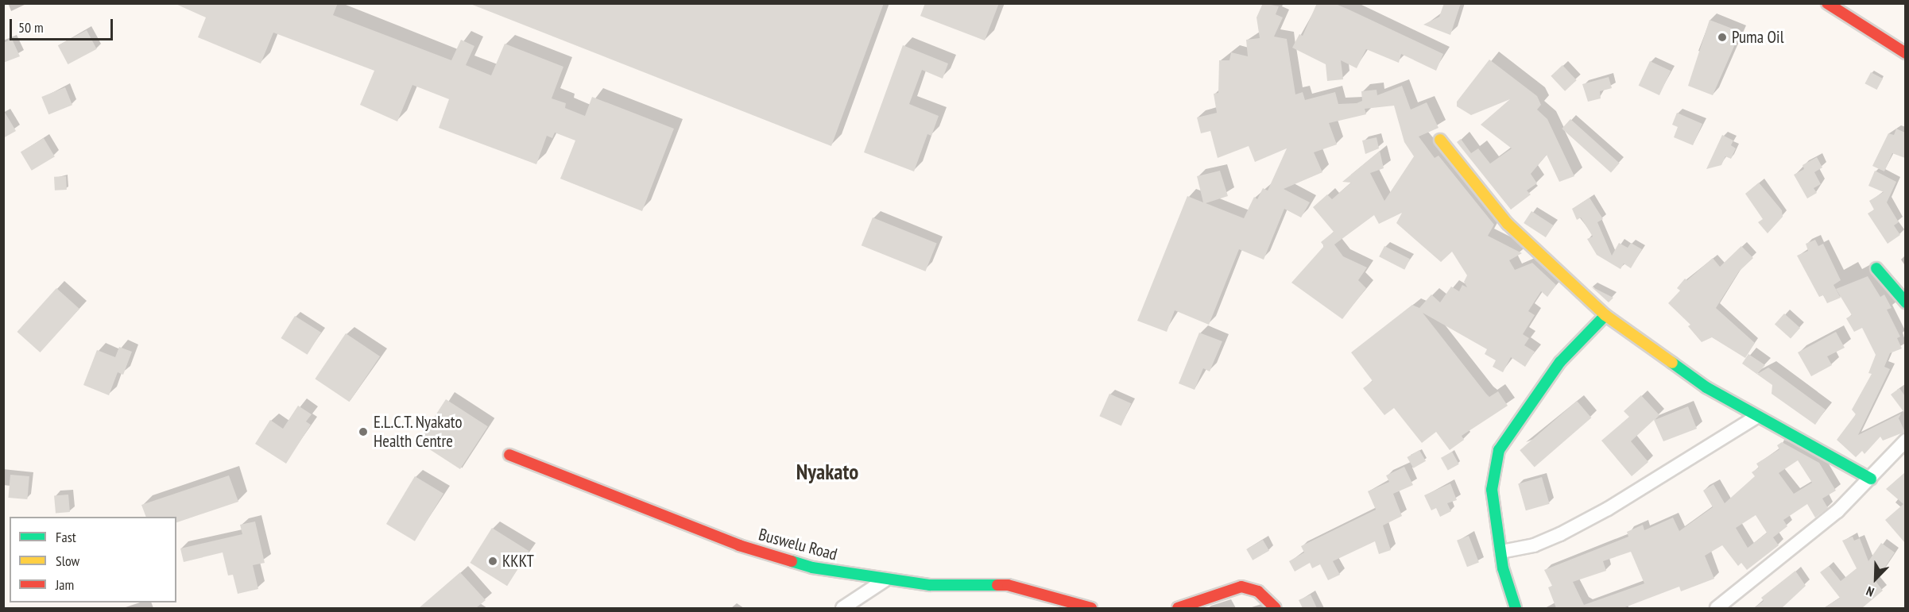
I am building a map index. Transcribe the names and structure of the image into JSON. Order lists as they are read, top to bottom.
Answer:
{
  "streets": {
    "main road": ["Buswelu Road"]
  },
  "districts": ["Nyakato"],
  "places": ["Puma Oil", "E.L.C.T. Nyakato Health Centre", "KKKT"],
  "legend": ["Fast", "Slow", "Jam"],
  "scale_bar": "50 m",
  "north": "bottom left"
}
